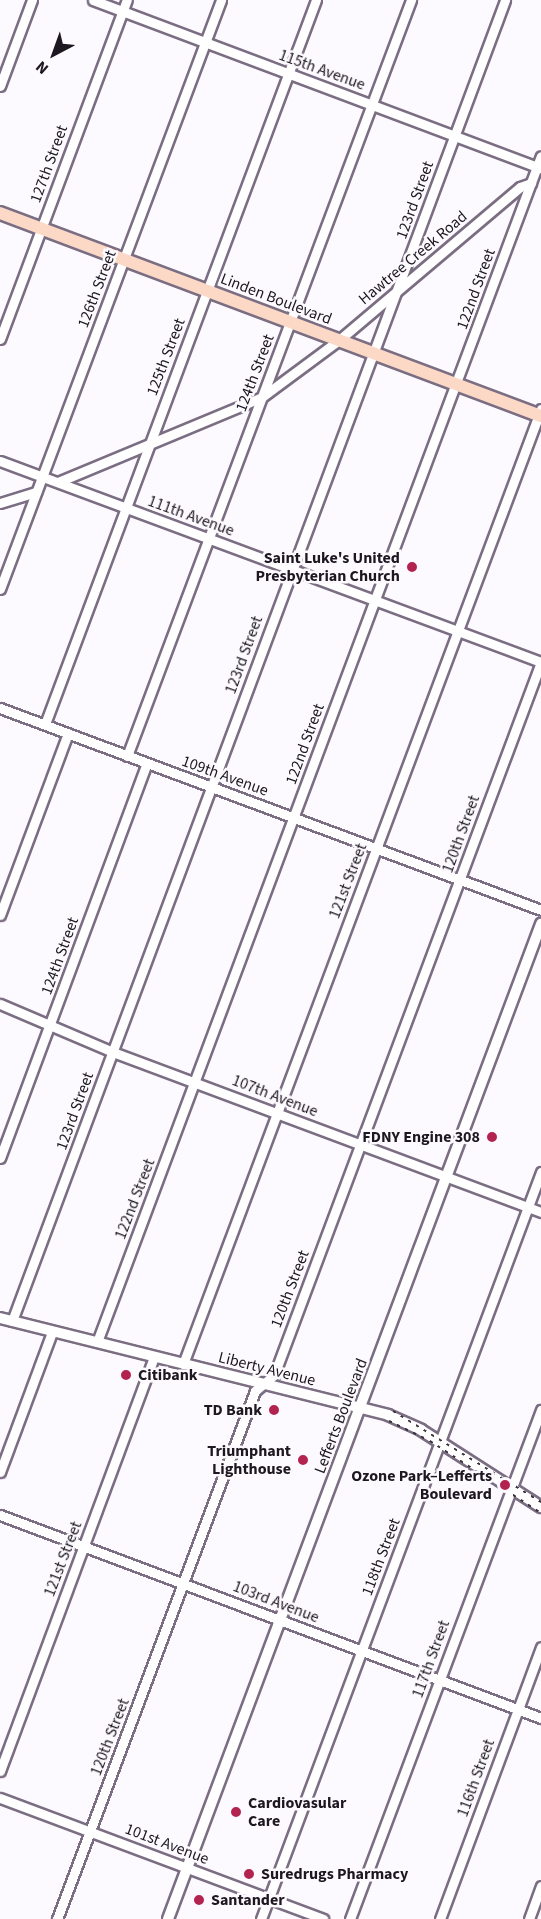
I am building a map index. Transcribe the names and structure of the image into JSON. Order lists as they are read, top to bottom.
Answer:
{
  "streets": {
    "main road": ["Linden Boulevard"],
    "street": [
      "115th Avenue",
      "127th Street",
      "123rd Street",
      "Hawtree Creek Road",
      "126th Street",
      "122nd Street",
      "125th Street",
      "124th Street",
      "111th Avenue",
      "109th Avenue",
      "120th Street",
      "121st Street",
      "107th Avenue",
      "Liberty Avenue",
      "Lefferts Boulevard",
      "118th Street",
      "103rd Avenue",
      "117th Street",
      "116th Street",
      "101st Avenue"
    ]
  },
  "crossings": [
    ["115th Avenue", "127th Street"],
    ["115th Avenue", "123rd Street"],
    ["115th Avenue", "126th Street"],
    ["115th Avenue", "122nd Street"],
    ["115th Avenue", "125th Street"],
    ["115th Avenue", "124th Street"],
    ["127th Street", "Linden Boulevard"],
    ["123rd Street", "Hawtree Creek Road"],
    ["123rd Street", "Linden Boulevard"],
    ["123rd Street", "111th Avenue"],
    ["123rd Street", "109th Avenue"],
    ["123rd Street", "107th Avenue"],
    ["123rd Street", "Liberty Avenue"],
    ["Hawtree Creek Road", "122nd Street"],
    ["Hawtree Creek Road", "Linden Boulevard"],
    ["Hawtree Creek Road", "125th Street"],
    ["Hawtree Creek Road", "124th Street"],
    ["Hawtree Creek Road", "111th Avenue"],
    ["126th Street", "Linden Boulevard"],
    ["126th Street", "111th Avenue"],
    ["122nd Street", "Linden Boulevard"],
    ["122nd Street", "111th Avenue"],
    ["122nd Street", "109th Avenue"],
    ["122nd Street", "107th Avenue"],
    ["122nd Street", "Liberty Avenue"],
    ["Linden Boulevard", "125th Street"],
    ["Linden Boulevard", "124th Street"],
    ["Linden Boulevard", "121st Street"],
    ["125th Street", "111th Avenue"],
    ["125th Street", "109th Avenue"],
    ["124th Street", "111th Avenue"],
    ["124th Street", "109th Avenue"],
    ["124th Street", "107th Avenue"],
    ["111th Avenue", "120th Street"],
    ["111th Avenue", "121st Street"],
    ["109th Avenue", "120th Street"],
    ["109th Avenue", "121st Street"],
    ["120th Street", "107th Avenue"],
    ["120th Street", "Liberty Avenue"],
    ["120th Street", "103rd Avenue"],
    ["120th Street", "101st Avenue"],
    ["121st Street", "107th Avenue"],
    ["121st Street", "Liberty Avenue"],
    ["121st Street", "103rd Avenue"],
    ["107th Avenue", "Lefferts Boulevard"],
    ["107th Avenue", "118th Street"],
    ["Liberty Avenue", "Lefferts Boulevard"],
    ["Liberty Avenue", "118th Street"],
    ["Liberty Avenue", "117th Street"],
    ["Lefferts Boulevard", "103rd Avenue"],
    ["Lefferts Boulevard", "101st Avenue"],
    ["118th Street", "103rd Avenue"],
    ["118th Street", "101st Avenue"],
    ["103rd Avenue", "117th Street"],
    ["103rd Avenue", "116th Street"]
  ],
  "places": [
    "Saint Luke's United Presbyterian Church",
    "FDNY Engine 308",
    "Citibank",
    "TD Bank",
    "Triumphant Lighthouse",
    "Ozone Park–Lefferts Boulevard",
    "Cardiovasular Care",
    "Suredrugs Pharmacy",
    "Santander"
  ],
  "north": "bottom left"
}
